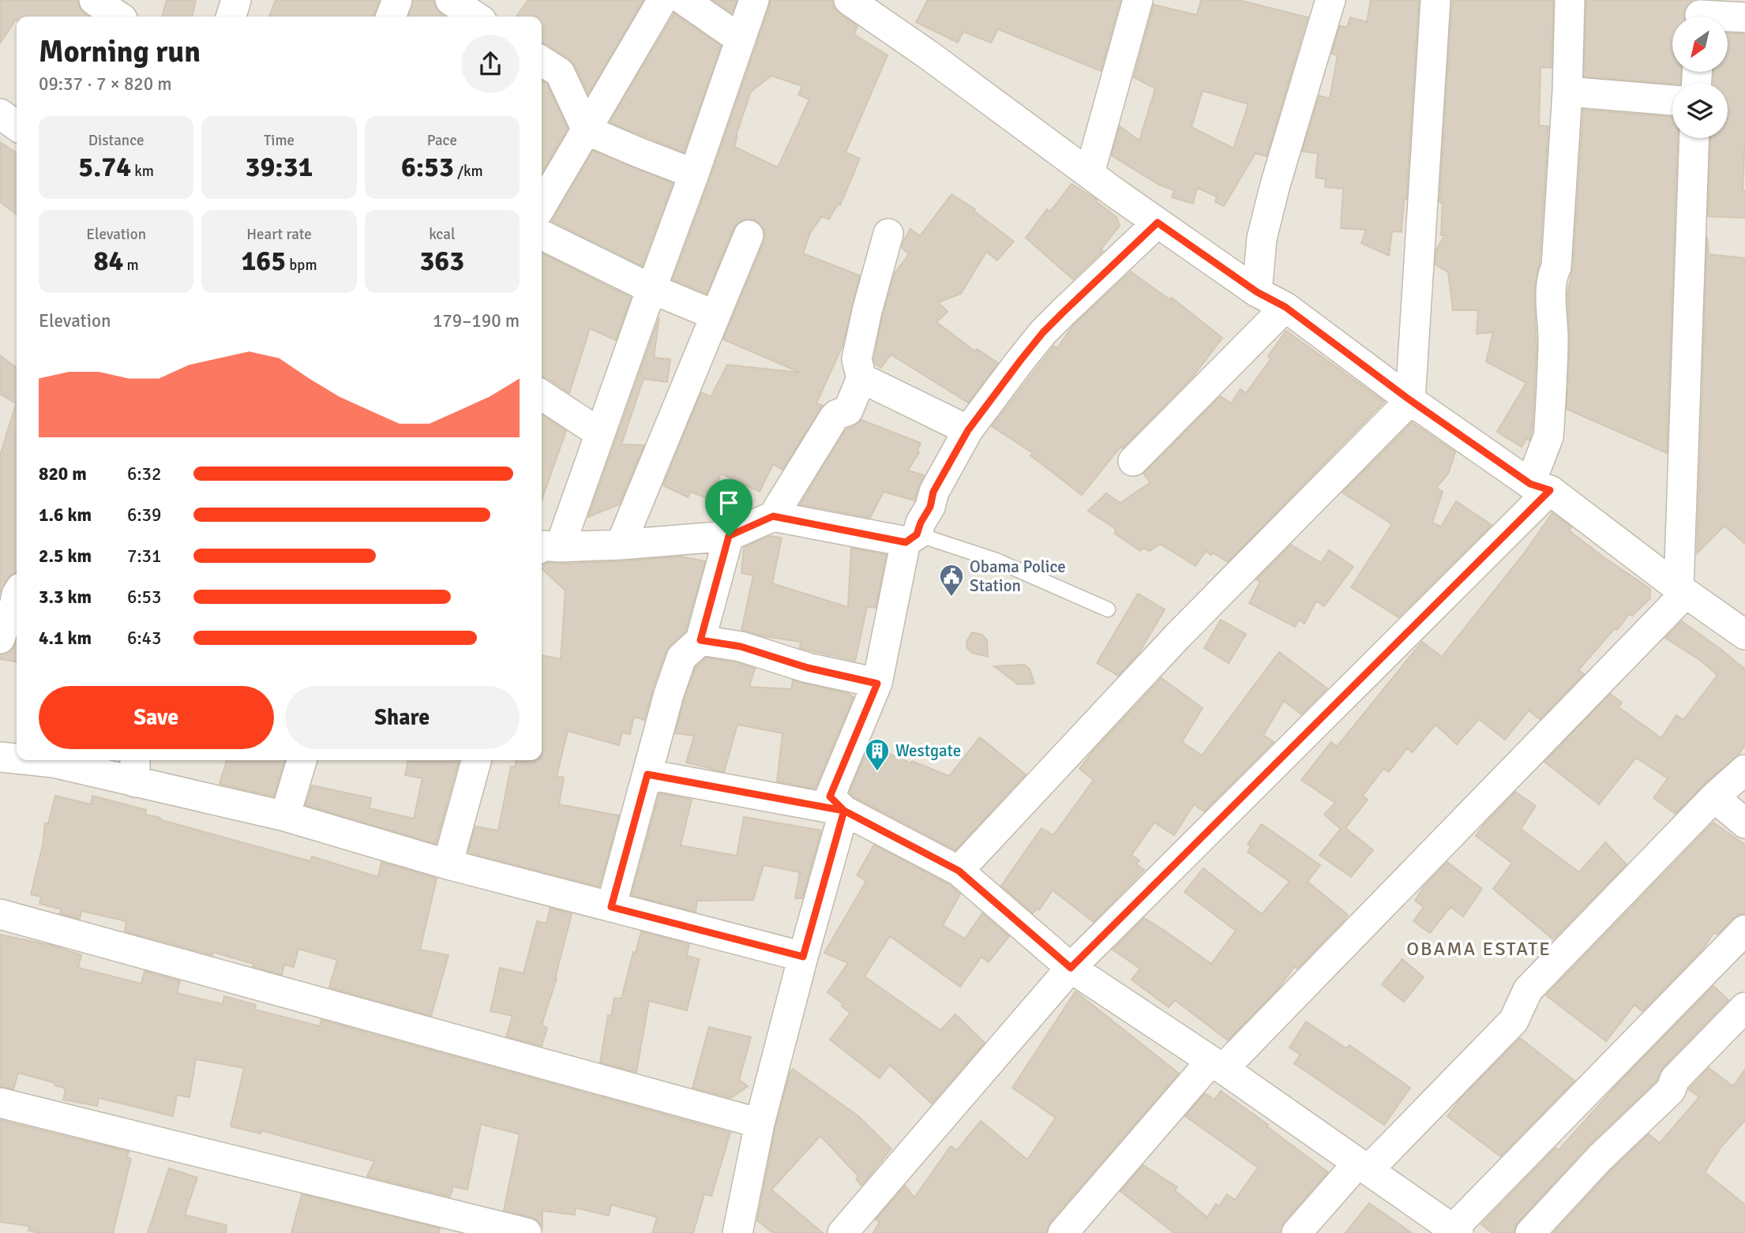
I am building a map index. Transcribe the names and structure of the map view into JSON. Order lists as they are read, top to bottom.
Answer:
{
  "districts": ["OBAMA ESTATE"],
  "places": {
    "public building": ["Obama Police Station"],
    "building": ["Westgate"]
  },
  "north": "bottom left",
  "page": {
    "heading": ["Morning run", "09:37 · 7 × 820 m"],
    "stats": [
      ["Distance", "5.74 km"],
      ["Time", "39:31"],
      ["Pace", "6:53 /km"],
      ["Elevation", "84 m"],
      ["Heart rate", "165 bpm"],
      ["kcal", "363"]
    ],
    "chart": ["Elevation", "179–190 m"],
    "list": [
      {
        "name": "820 m",
        "note": "6:32"
      },
      {
        "name": "1.6 km",
        "note": "6:39"
      },
      {
        "name": "2.5 km",
        "note": "7:31"
      },
      {
        "name": "3.3 km",
        "note": "6:53"
      },
      {
        "name": "4.1 km",
        "note": "6:43"
      }
    ],
    "buttons": ["Save", "Share"]
  }
}
